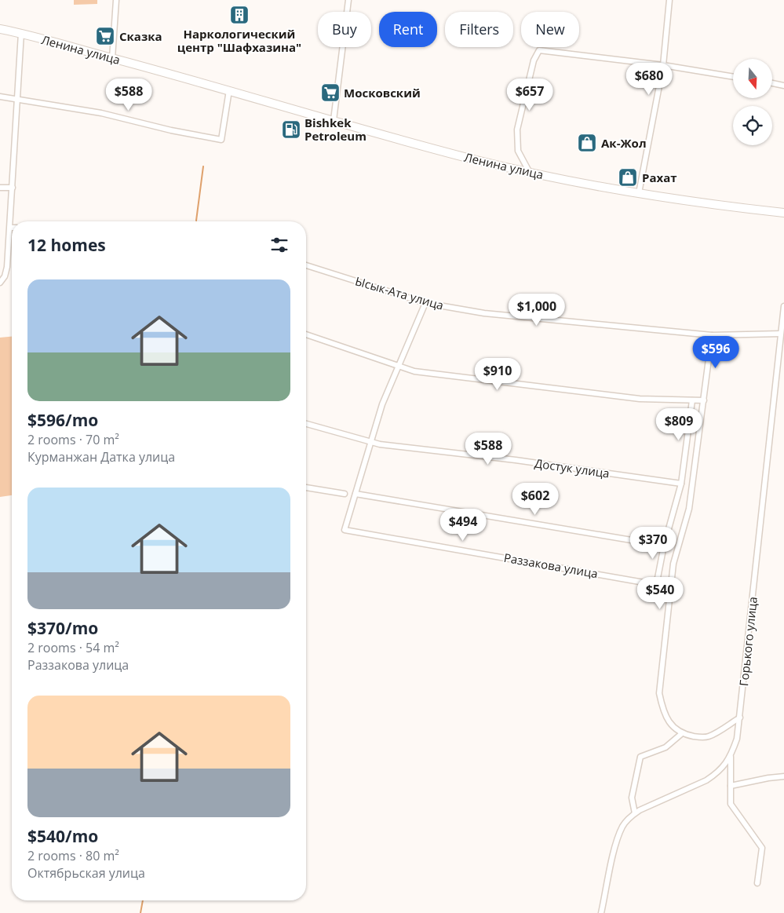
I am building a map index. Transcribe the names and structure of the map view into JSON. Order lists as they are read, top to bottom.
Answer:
{
  "streets": {
    "main road": ["Ленина улица"],
    "street": [
      "Ысык-Ата улица",
      "Достук улица",
      "Раззакова улица",
      "Горького улица"
    ]
  },
  "crossings": [
    ["Ысык-Ата улица", "Раззакова улица"],
    ["Ысык-Ата улица", "Горького улица"],
    ["Достук улица", "Раззакова улица"]
  ],
  "places": {
    "building": ["Наркологический центр \"Шафхазина\""],
    "supermarket": ["Сказка", "Московский"],
    "fuel station": ["Bishkek Petroleum"],
    "shop": ["Ак-Жол", "Рахат"]
  },
  "north": "bottom",
  "page": {
    "chip": [
      "Buy",
      "Rent",
      "Filters",
      "New"
    ],
    "price": [
      "$680",
      "$588",
      "$657",
      "$1,000",
      "$596",
      "$910",
      "$809",
      "$588",
      "$602",
      "$494",
      "$370",
      "$540"
    ],
    "heading": "12 homes",
    "list": [
      {
        "name": "$596/mo",
        "note": "2 rooms · 70 m² · Курманжан Датка улица"
      },
      {
        "name": "$370/mo",
        "note": "2 rooms · 54 m² · Раззакова улица"
      },
      {
        "name": "$540/mo",
        "note": "2 rooms · 80 m² · Октябрьская улица"
      }
    ]
  }
}
